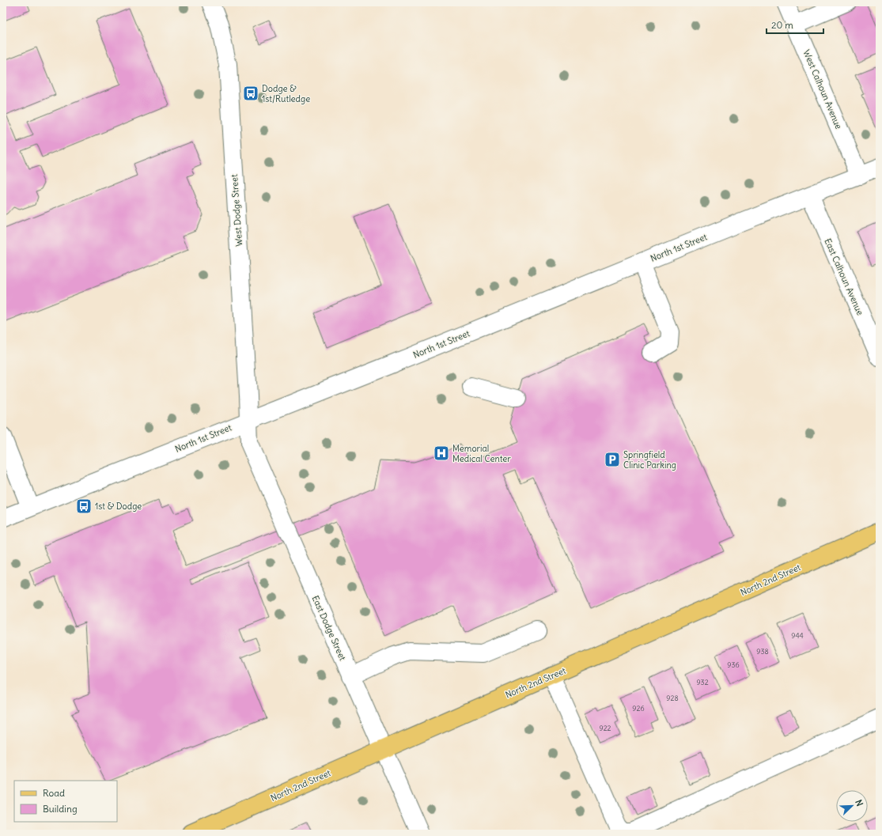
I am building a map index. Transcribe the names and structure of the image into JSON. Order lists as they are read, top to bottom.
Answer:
{
  "streets": {
    "main road": ["North 2nd Street"],
    "street": [
      "West Calhoun Avenue",
      "West Dodge Street",
      "North 1st Street",
      "East Calhoun Avenue",
      "East Dodge Street"
    ]
  },
  "crossings": [
    ["West Calhoun Avenue", "North 1st Street"],
    ["West Dodge Street", "North 1st Street"],
    ["West Dodge Street", "East Dodge Street"],
    ["North 1st Street", "East Calhoun Avenue"],
    ["North 1st Street", "East Dodge Street"],
    ["North 2nd Street", "East Dodge Street"]
  ],
  "places": {
    "bus stop": ["Dodge & 1st/Rutledge", "1st & Dodge"],
    "hospital": ["Memorial Medical Center"],
    "parking": ["Springfield Clinic Parking"]
  },
  "house_numbers": [
    "944",
    "938",
    "936",
    "932",
    "928",
    "926",
    "922"
  ],
  "legend": ["Road", "Building"],
  "scale_bar": "20 m",
  "north": "top right"
}
